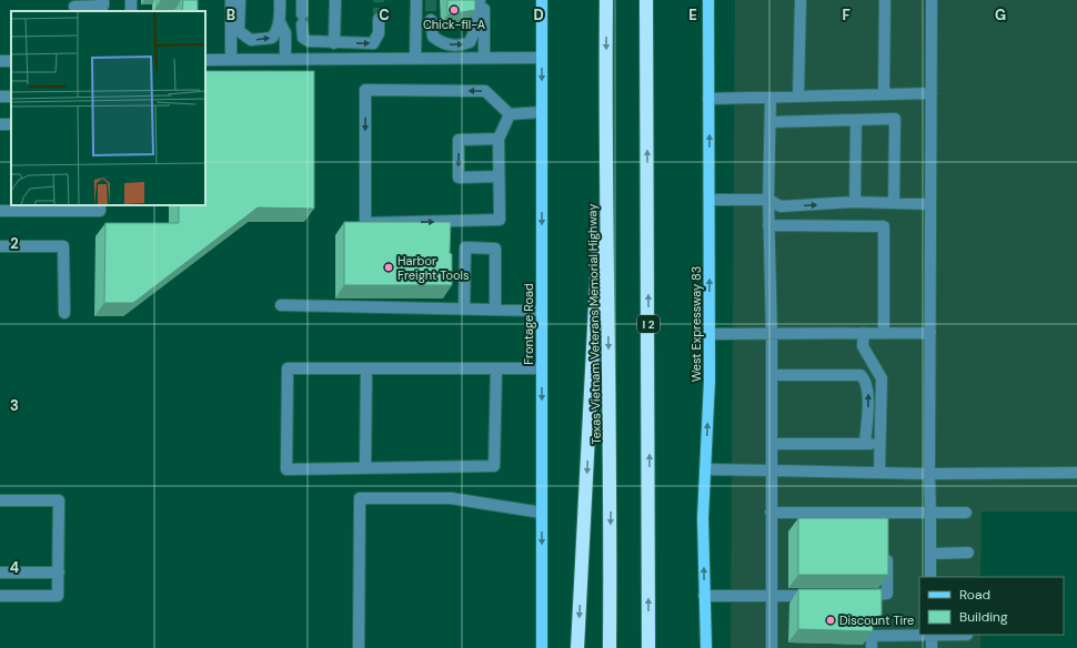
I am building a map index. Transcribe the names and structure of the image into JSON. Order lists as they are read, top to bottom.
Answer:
{
  "streets": {
    "highway": ["Texas Vietnam Veterans Memorial Highway", "I 2"],
    "main road": ["Frontage Road", "West Expressway 83"]
  },
  "one_way": ["Frontage Road", "West Expressway 83"],
  "places": ["Chick-fil-A", "Harbor Freight Tools", "Discount Tire"],
  "legend": ["Road", "Building"],
  "grid": {
    "columns": [
      "B",
      "C",
      "D",
      "E",
      "F",
      "G"
    ],
    "rows": ["2", "3", "4"]
  }
}
